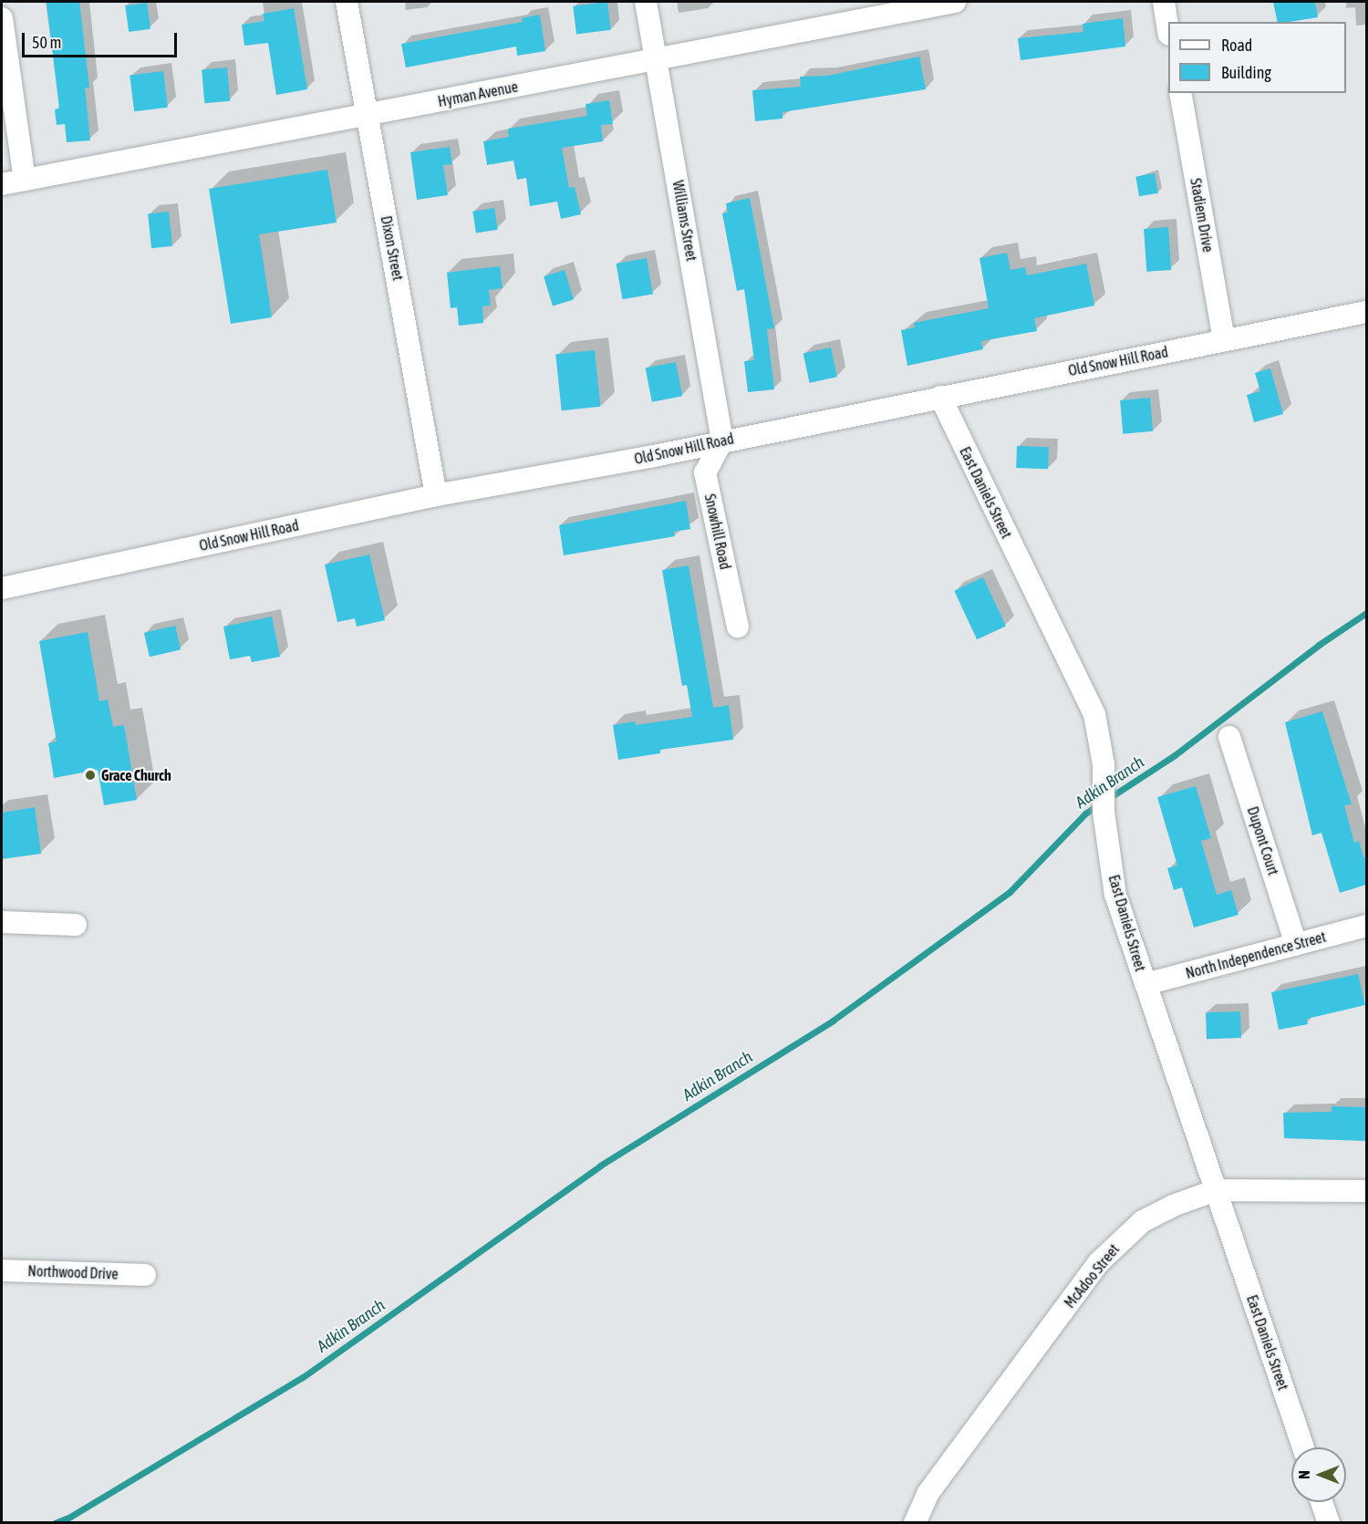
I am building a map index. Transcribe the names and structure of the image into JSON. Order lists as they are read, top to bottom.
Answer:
{
  "streets": {
    "street": [
      "Hyman Avenue",
      "Stadiem Drive",
      "Williams Street",
      "Dixon Street",
      "Old Snow Hill Road",
      "East Daniels Street",
      "Snowhill Road",
      "Dupont Court",
      "North Independence Street",
      "Northwood Drive",
      "McAdoo Street"
    ]
  },
  "crossings": [
    ["Hyman Avenue", "Williams Street"],
    ["Hyman Avenue", "Dixon Street"],
    ["Stadiem Drive", "Old Snow Hill Road"],
    ["Williams Street", "Old Snow Hill Road"],
    ["Williams Street", "Snowhill Road"],
    ["Dixon Street", "Old Snow Hill Road"],
    ["Old Snow Hill Road", "East Daniels Street"],
    ["Old Snow Hill Road", "Snowhill Road"],
    ["East Daniels Street", "North Independence Street"],
    ["East Daniels Street", "McAdoo Street"],
    ["Dupont Court", "North Independence Street"]
  ],
  "water": ["Adkin Branch"],
  "places": ["Grace Church"],
  "legend": ["Road", "Building"],
  "scale_bar": "50 m",
  "north": "left"
}
